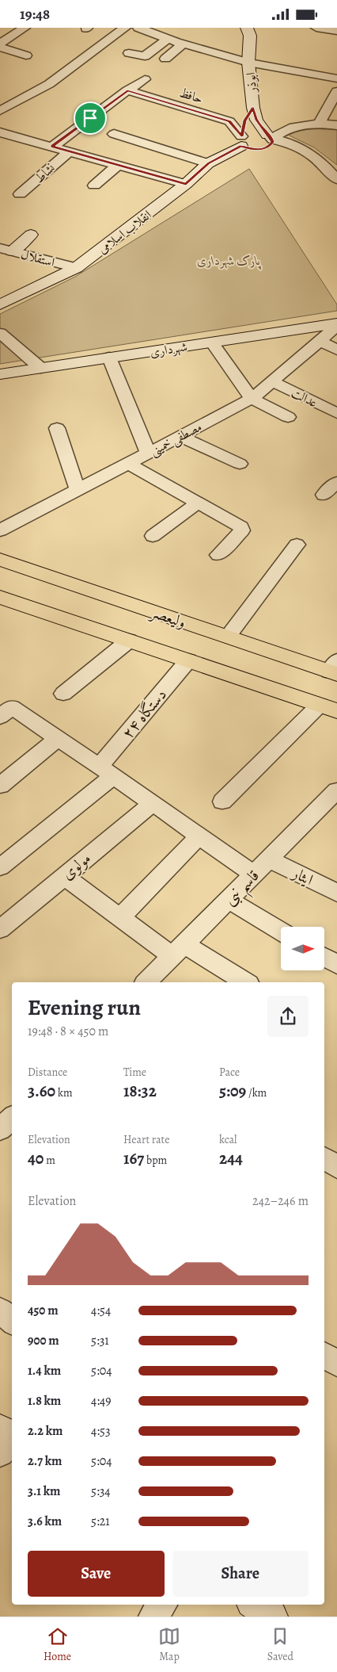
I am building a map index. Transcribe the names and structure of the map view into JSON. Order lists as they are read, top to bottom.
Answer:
{
  "streets": {
    "main road": [
      "ابوذر",
      "انقلاب اسلامی",
      "شهرداری",
      "ولیعصر"
    ],
    "street": [
      "حافظ",
      "نشاط",
      "استقلال",
      "عدالت",
      "مصطفی خمینی",
      "۲۴ دستگاه",
      "مولوی",
      "ایثار",
      "قاسم نبی"
    ]
  },
  "crossings": [
    ["ابوذر", "حافظ"],
    ["ابوذر", "انقلاب اسلامی"],
    ["حافظ", "انقلاب اسلامی"],
    ["انقلاب اسلامی", "استقلال"],
    ["شهرداری", "مصطفی خمینی"],
    ["عدالت", "مصطفی خمینی"],
    ["ایثار", "قاسم نبی"]
  ],
  "parks": ["پارک شهرداری"],
  "north": "right",
  "page": {
    "status": "19:48",
    "heading": ["Evening run", "19:48 · 8 × 450 m"],
    "stats": [
      ["Distance", "3.60 km"],
      ["Time", "18:32"],
      ["Pace", "5:09 /km"],
      ["Elevation", "40 m"],
      ["Heart rate", "167 bpm"],
      ["kcal", "244"]
    ],
    "chart": ["Elevation", "242–246 m"],
    "list": [
      {
        "name": "450 m",
        "note": "4:54"
      },
      {
        "name": "900 m",
        "note": "5:31"
      },
      {
        "name": "1.4 km",
        "note": "5:04"
      },
      {
        "name": "1.8 km",
        "note": "4:49"
      },
      {
        "name": "2.2 km",
        "note": "4:53"
      },
      {
        "name": "2.7 km",
        "note": "5:04"
      },
      {
        "name": "3.1 km",
        "note": "5:34"
      },
      {
        "name": "3.6 km",
        "note": "5:21"
      }
    ],
    "buttons": ["Save", "Share"],
    "tabs": ["Home", "Map", "Saved"]
  }
}
